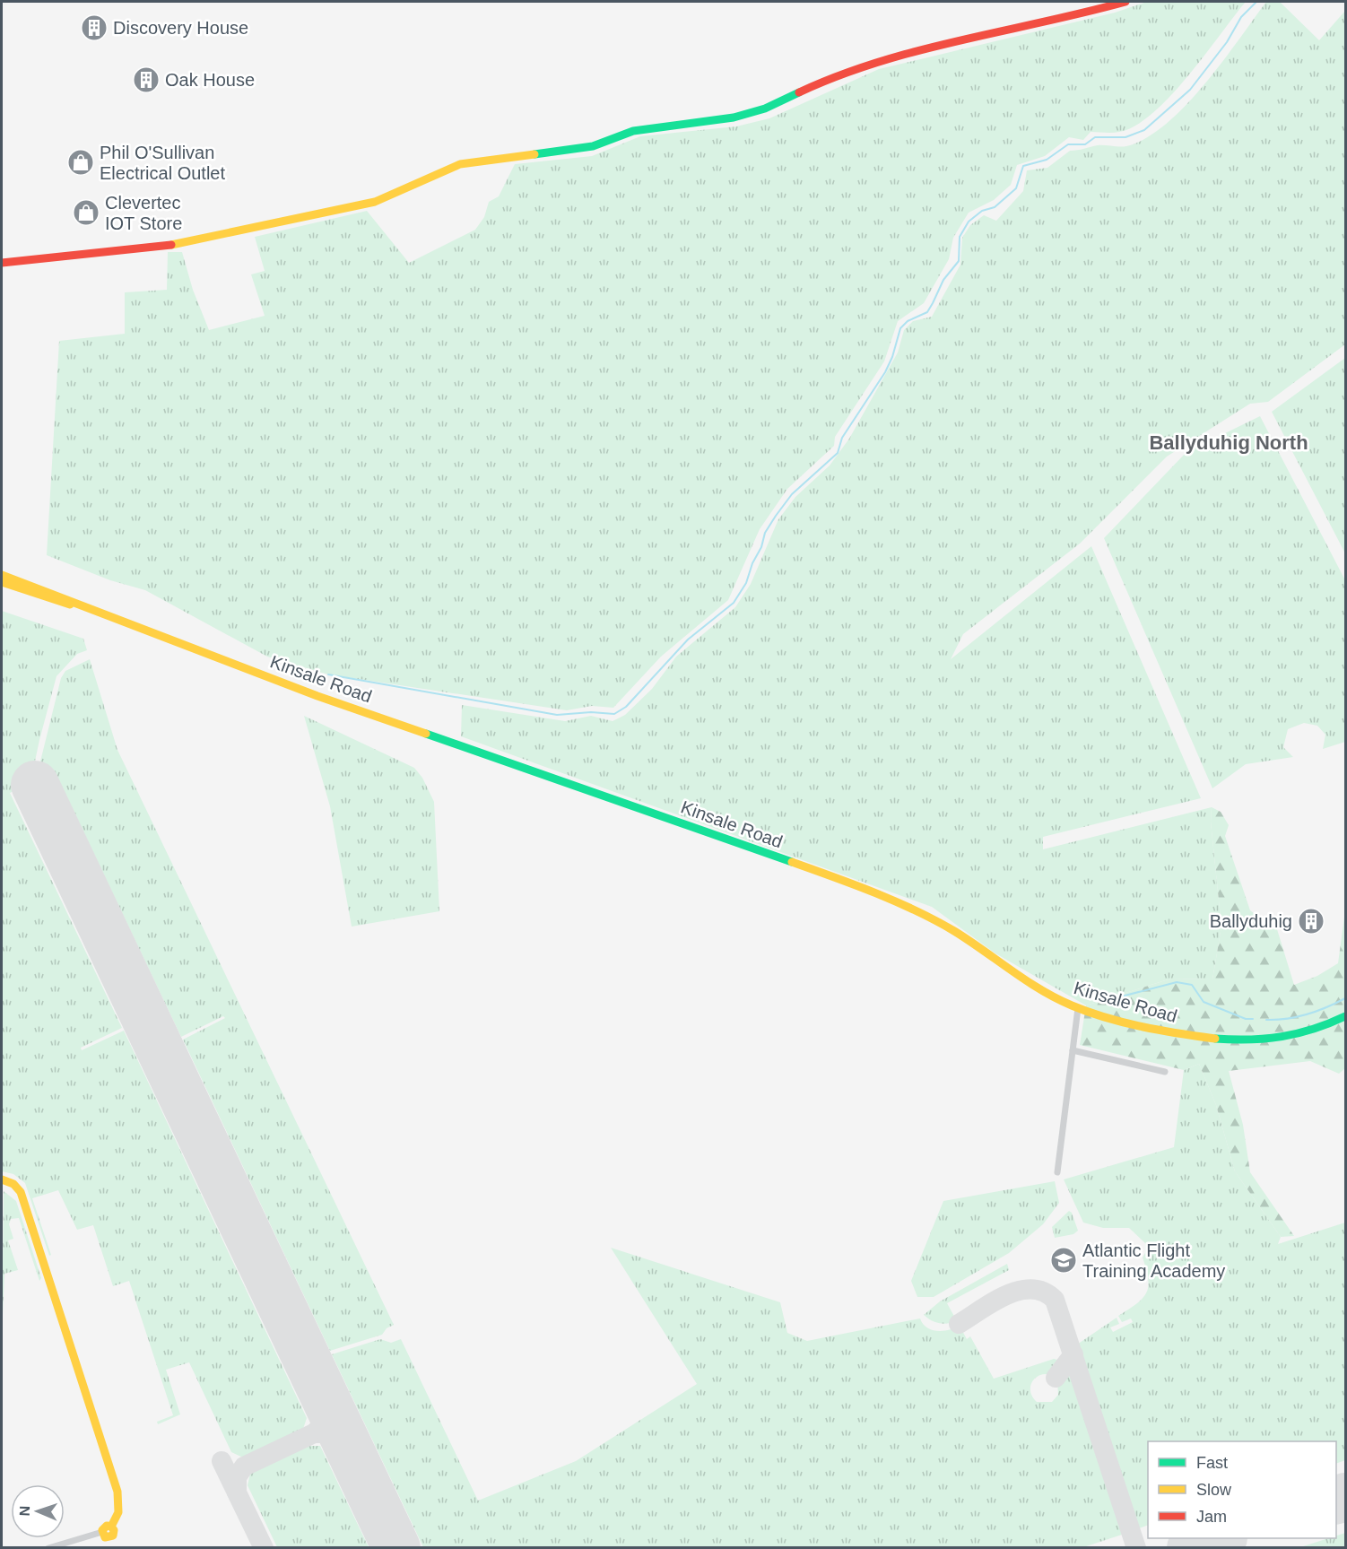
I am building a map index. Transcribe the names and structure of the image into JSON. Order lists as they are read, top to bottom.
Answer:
{
  "streets": {
    "street": ["Kinsale Road"]
  },
  "districts": ["Ballyduhig North"],
  "places": {
    "building": ["Discovery House", "Oak House", "Ballyduhig"],
    "shop": ["Phil O'Sullivan Electrical Outlet", "Clevertec IOT Store"],
    "school or university": ["Atlantic Flight Training Academy"]
  },
  "legend": ["Fast", "Slow", "Jam"],
  "north": "left"
}
